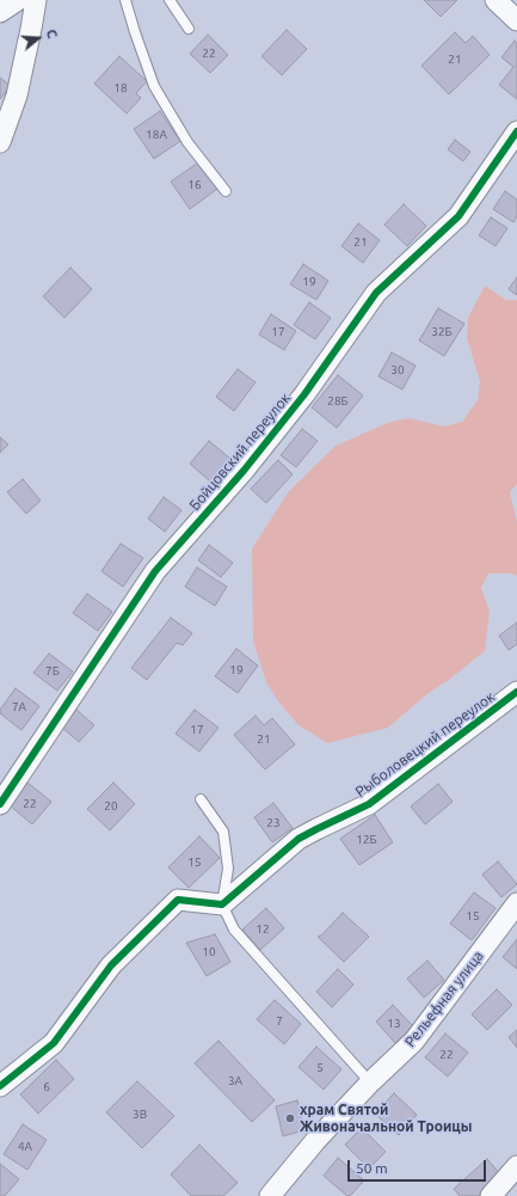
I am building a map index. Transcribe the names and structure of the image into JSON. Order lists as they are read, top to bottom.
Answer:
{
  "streets": {
    "street": ["Бойцовский переулок", "Рыболовецкий переулок", "Рельефная улица"]
  },
  "places": ["храм Святой Живоначальной Троицы"],
  "house_numbers": [
    "22",
    "21",
    "18",
    "18А",
    "16",
    "21",
    "19",
    "17",
    "32Б",
    "30",
    "28Б",
    "19",
    "7Б",
    "7А",
    "17",
    "21",
    "22",
    "20",
    "23",
    "12Б",
    "15",
    "15",
    "12",
    "10",
    "7",
    "13",
    "22",
    "5",
    "3А",
    "6",
    "3В",
    "4А"
  ],
  "scale_bar": "50 m",
  "north": "right"
}
